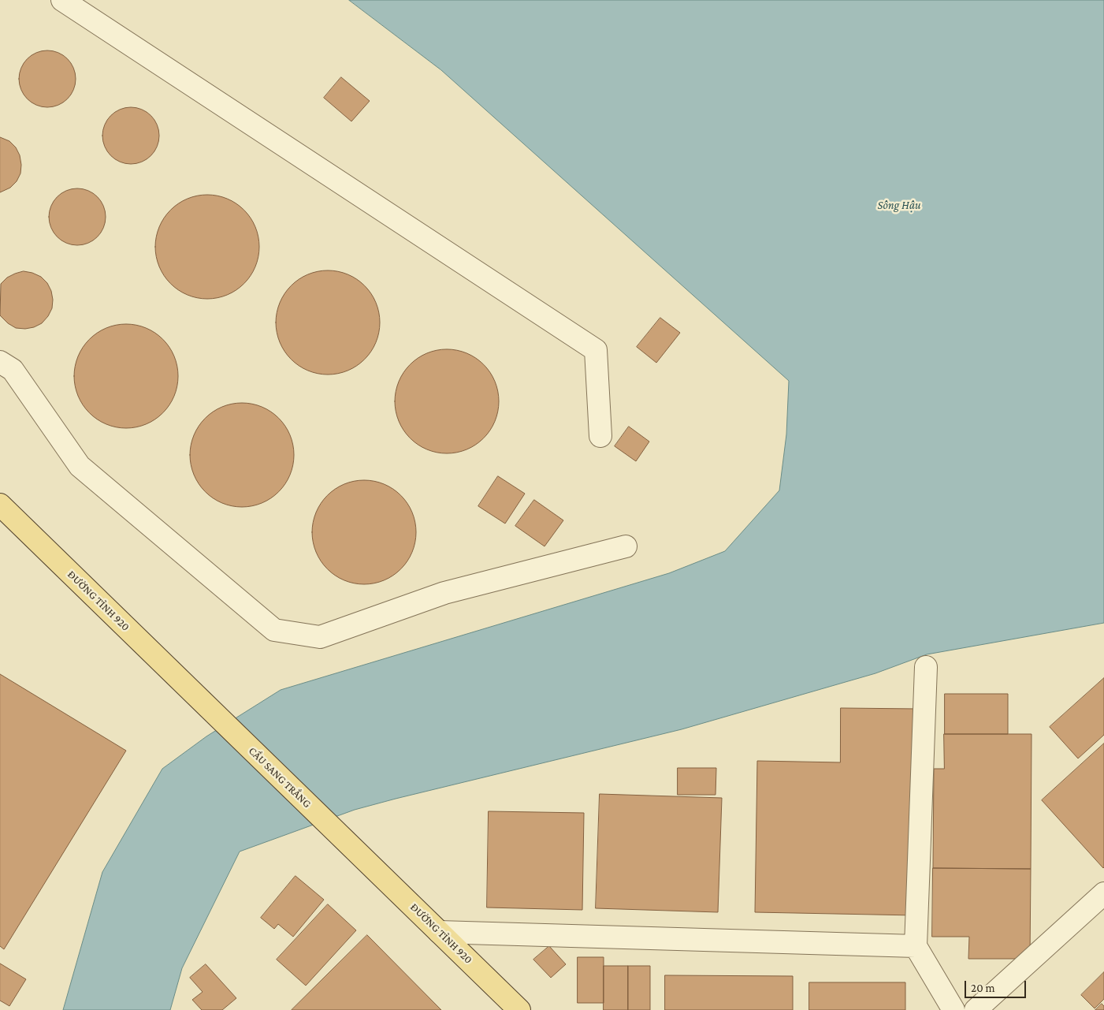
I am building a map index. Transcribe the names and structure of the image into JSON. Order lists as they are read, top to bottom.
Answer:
{
  "streets": {
    "main road": ["ĐƯỜNG TỈNH 920", "CẦU SANG TRẮNG"]
  },
  "crossings": [
    ["ĐƯỜNG TỈNH 920", "CẦU SANG TRẮNG"]
  ],
  "water": ["Sông Hậu"],
  "scale_bar": "20 m"
}
